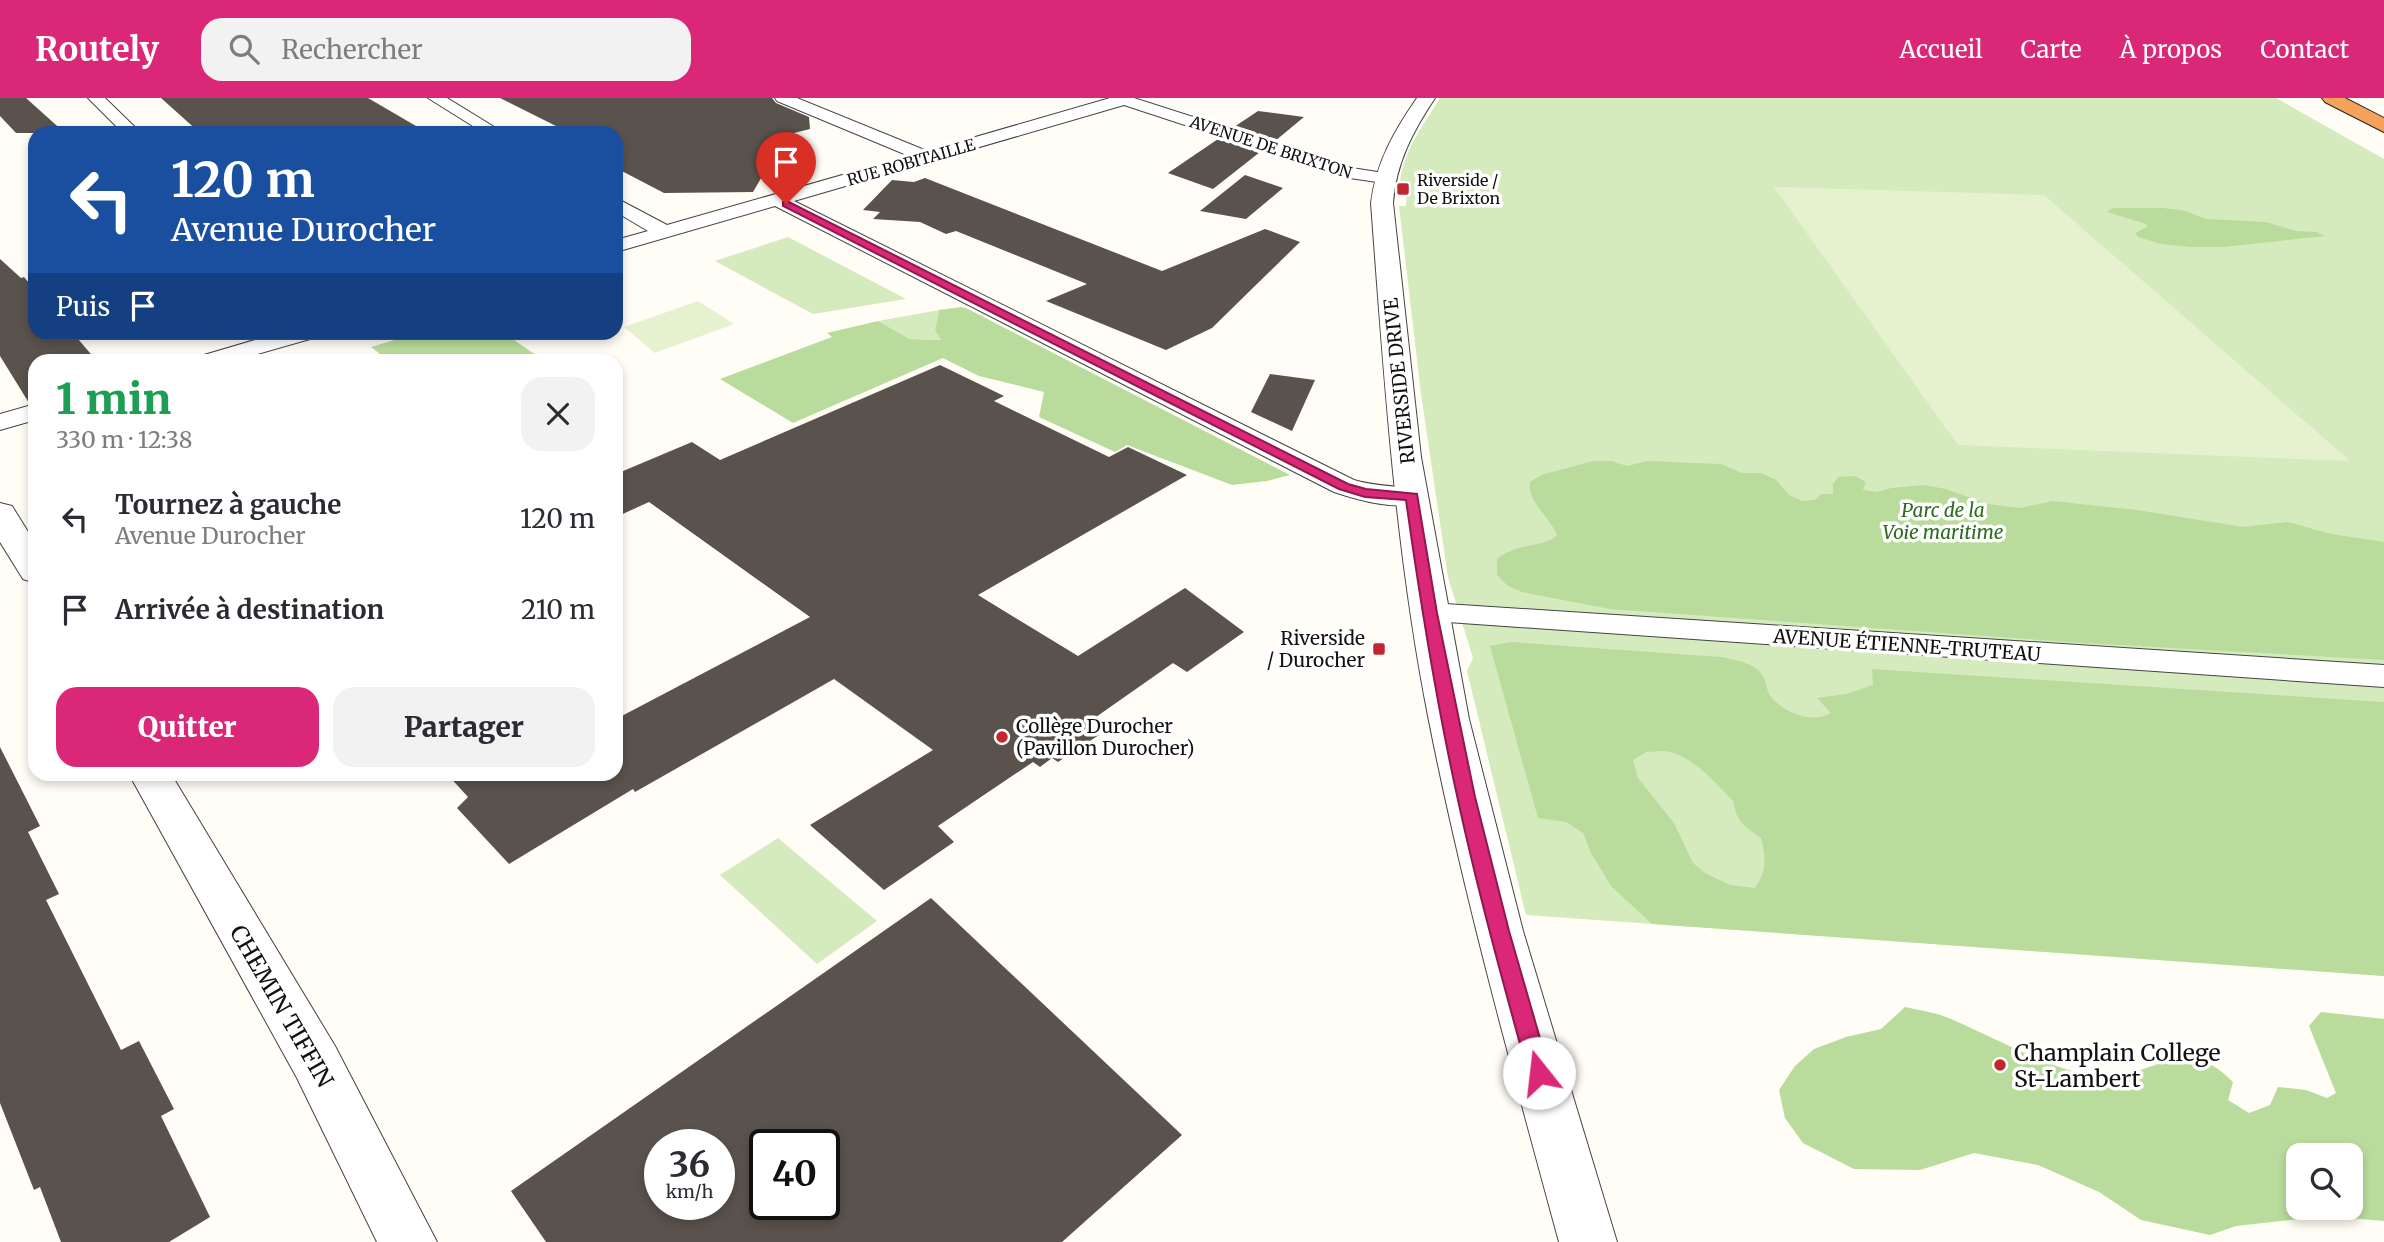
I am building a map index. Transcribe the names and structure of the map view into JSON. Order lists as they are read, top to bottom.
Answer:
{
  "streets": {
    "street": [
      "AVENUE DE BRIXTON",
      "RUE ROBITAILLE",
      "RIVERSIDE DRIVE",
      "AVENUE ÉTIENNE-TRUTEAU",
      "CHEMIN TIFFIN"
    ]
  },
  "crossings": [
    ["AVENUE DE BRIXTON", "RUE ROBITAILLE"],
    ["AVENUE DE BRIXTON", "RIVERSIDE DRIVE"],
    ["RIVERSIDE DRIVE", "AVENUE ÉTIENNE-TRUTEAU"]
  ],
  "parks": ["Parc de la Voie maritime"],
  "places": {
    "transit": ["Riverside / De Brixton", "Riverside / Durocher"],
    "other": ["Collège Durocher (Pavillon Durocher)", "Champlain College St-Lambert"]
  },
  "page": {
    "header": "Routely",
    "search": "Rechercher",
    "nav": [
      "Accueil",
      "Carte",
      "À propos",
      "Contact"
    ],
    "turn": ["120 m", "Avenue Durocher"],
    "then": "Puis",
    "heading": ["1 min", "330 m · 12:38"],
    "list": [
      {
        "name": "Tournez à gauche",
        "note": "Avenue Durocher",
        "value": "120 m"
      },
      {
        "name": "Arrivée à destination",
        "value": "210 m"
      }
    ],
    "buttons": ["Quitter", "Partager"],
    "speed": "36 km/h",
    "limit": "40"
  }
}
